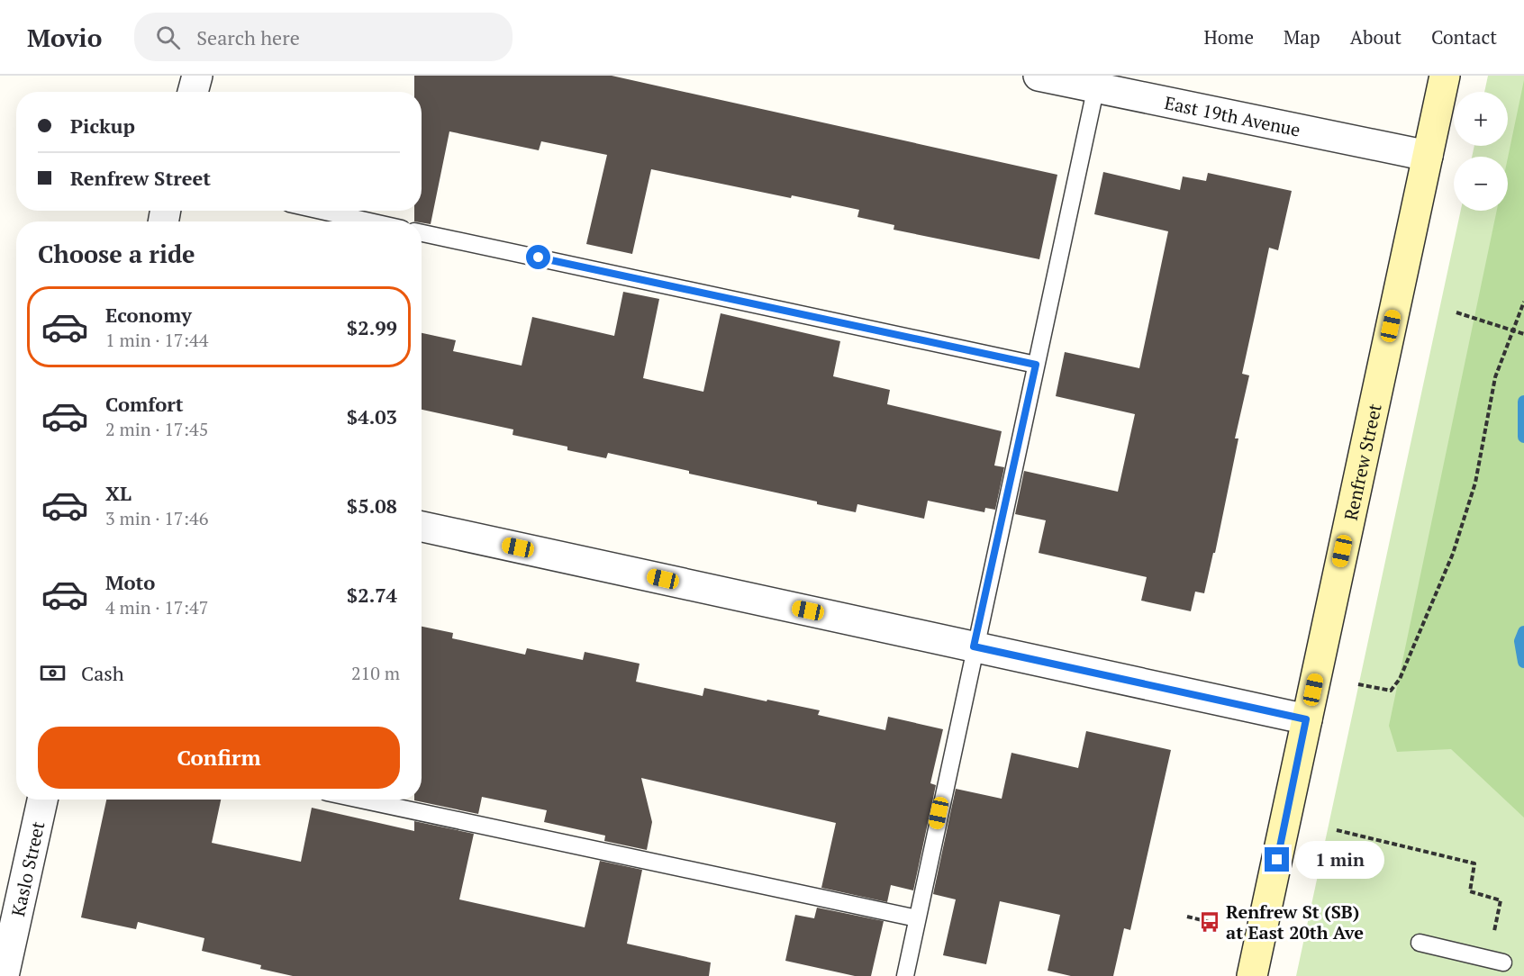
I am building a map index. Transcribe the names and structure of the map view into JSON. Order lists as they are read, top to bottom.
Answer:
{
  "streets": {
    "street": ["East 19th Avenue", "Renfrew Street", "Kaslo Street"]
  },
  "crossings": [
    ["East 19th Avenue", "Renfrew Street"]
  ],
  "places": {
    "bus stop": ["Renfrew St (SB) at East 20th Ave"]
  },
  "page": {
    "header": "Movio",
    "search": "Search here",
    "nav": [
      "Home",
      "Map",
      "About",
      "Contact"
    ],
    "map_buttons": ["+", "−"],
    "banner": ["Pickup", "Renfrew Street"],
    "heading": "Choose a ride",
    "list": [
      {
        "name": "Economy",
        "note": "1 min · 17:44",
        "value": "$2.99"
      },
      {
        "name": "Comfort",
        "note": "2 min · 17:45",
        "value": "$4.03"
      },
      {
        "name": "XL",
        "note": "3 min · 17:46",
        "value": "$5.08"
      },
      {
        "name": "Moto",
        "note": "4 min · 17:47",
        "value": "$2.74"
      }
    ],
    "pay": ["Cash", "210 m"],
    "buttons": "Confirm",
    "bubble": "1 min"
  }
}
